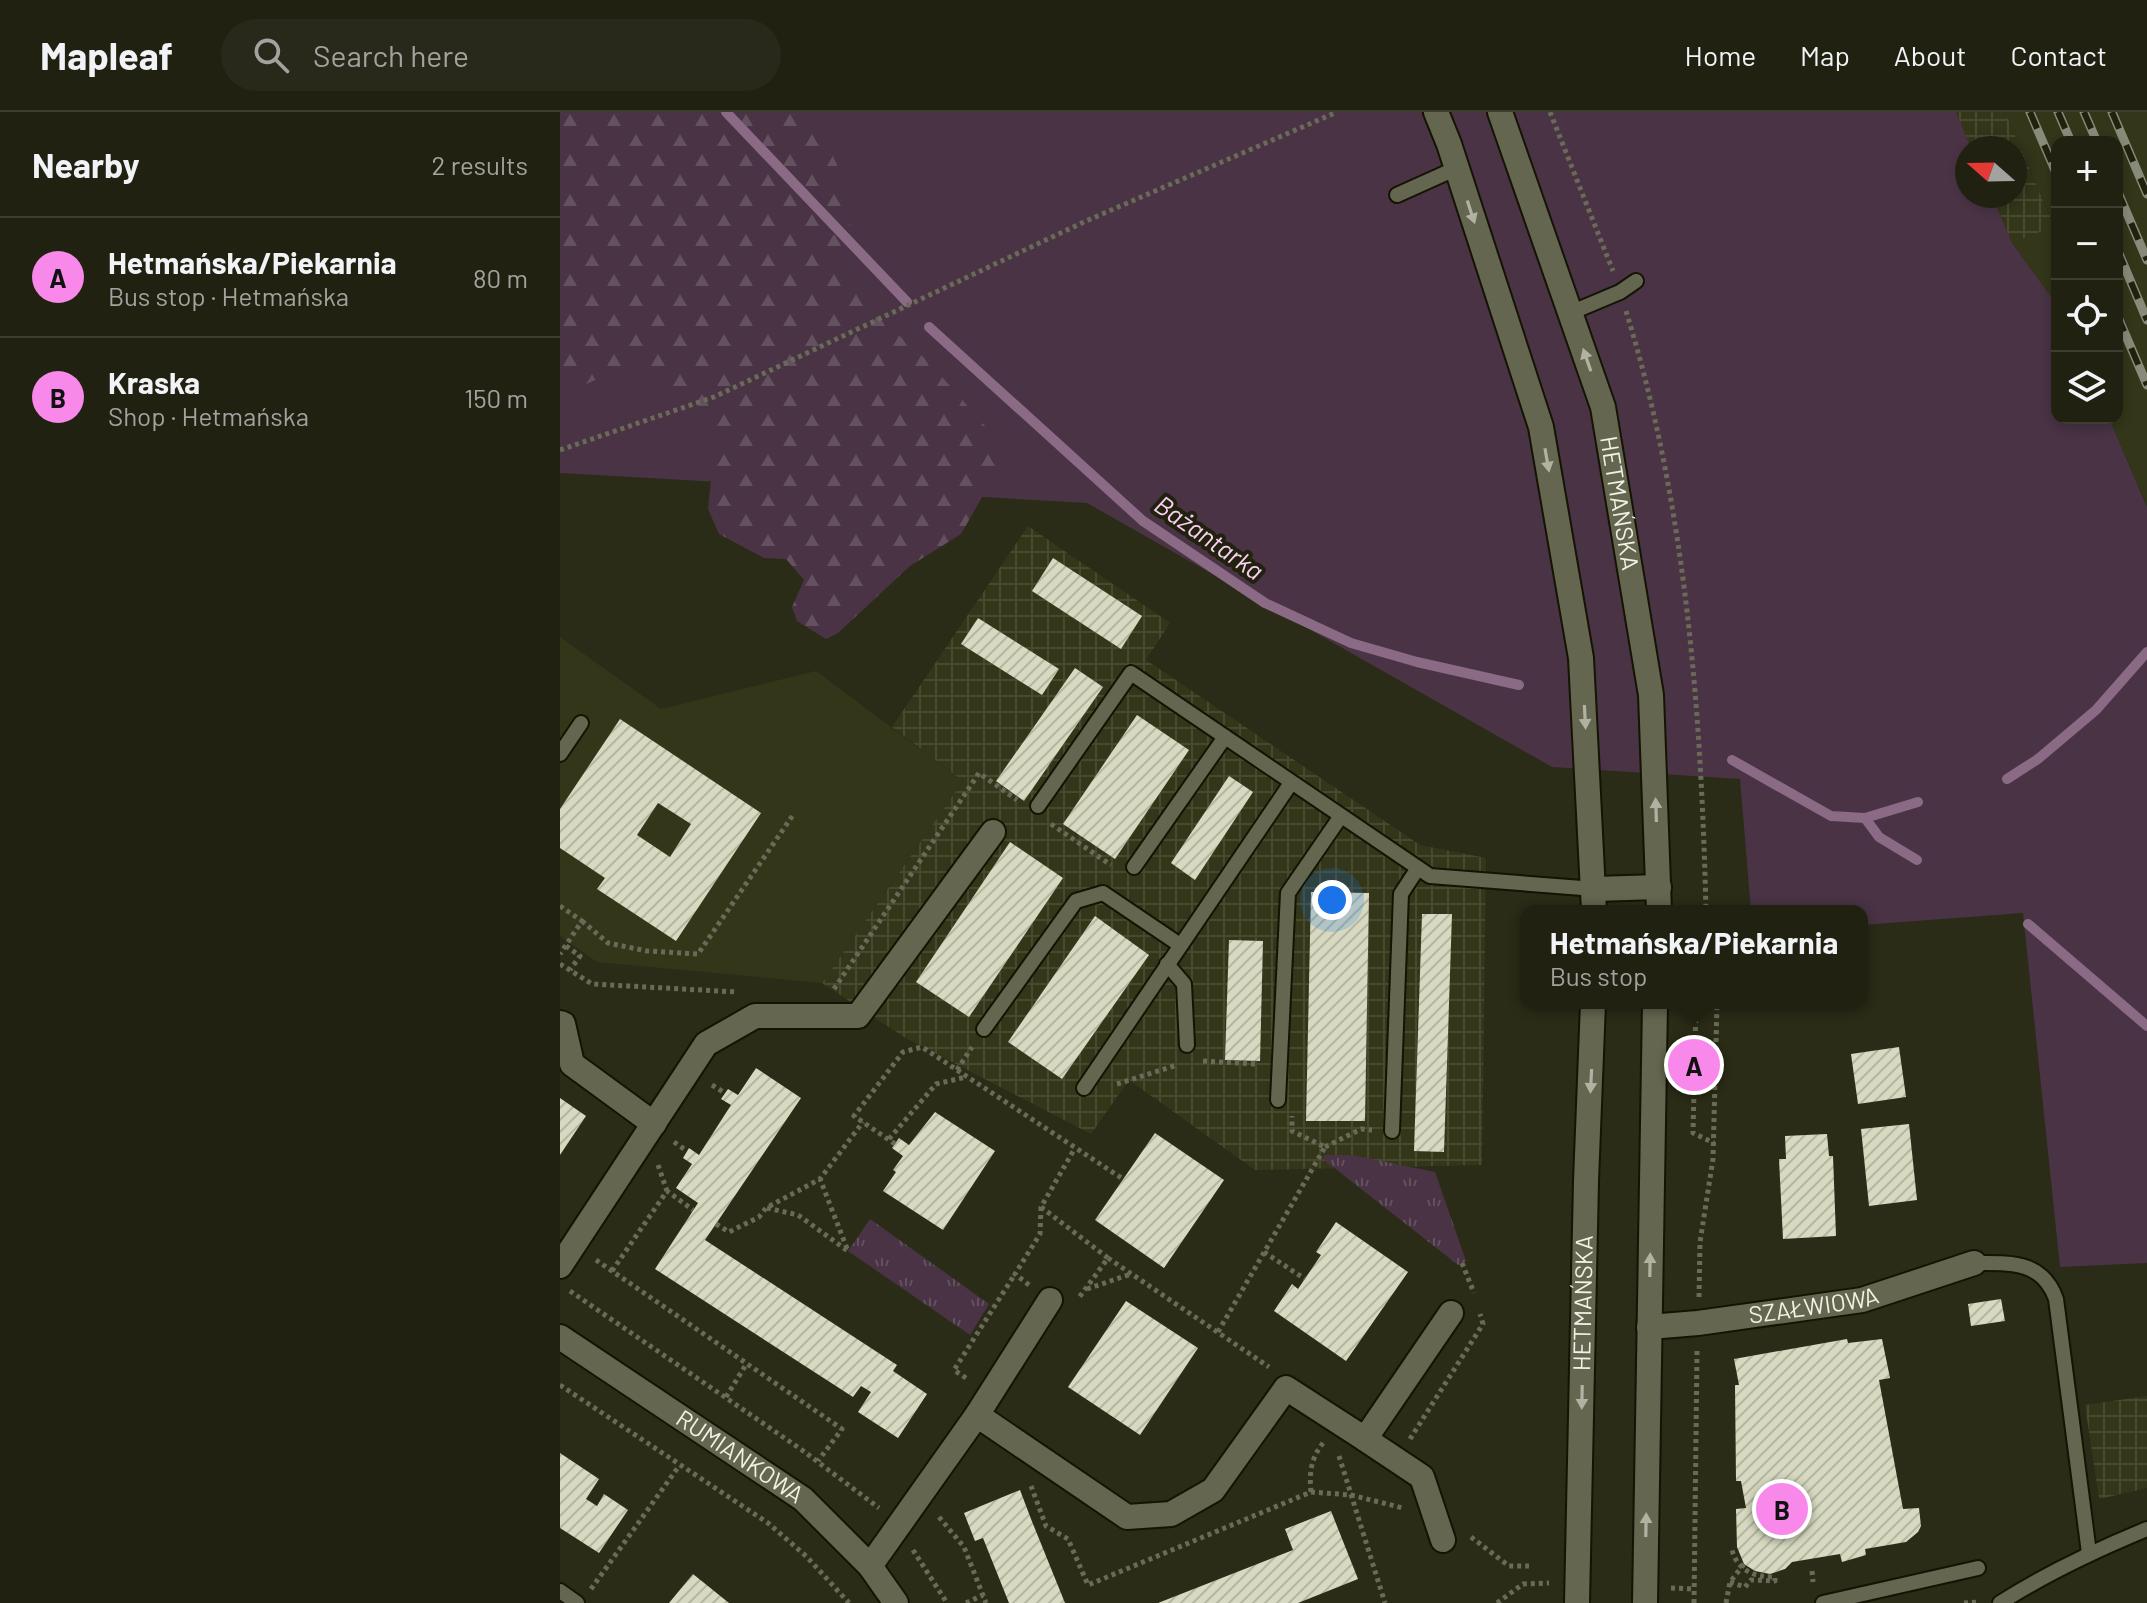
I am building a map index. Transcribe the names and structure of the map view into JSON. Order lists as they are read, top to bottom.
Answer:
{
  "streets": {
    "main road": ["HETMAŃSKA", "SZAŁWIOWA", "RUMIANKOWA"]
  },
  "water": ["Bażantarka"],
  "north": "left",
  "page": {
    "header": "Mapleaf",
    "search": "Search here",
    "nav": [
      "Home",
      "Map",
      "About",
      "Contact"
    ],
    "heading": ["Nearby", "2 results"],
    "map_buttons": ["+", "−"],
    "list": [
      {
        "mark": "A",
        "name": "Hetmańska/Piekarnia",
        "note": "Bus stop · Hetmańska",
        "value": "80 m"
      },
      {
        "mark": "B",
        "name": "Kraska",
        "note": "Shop · Hetmańska",
        "value": "150 m"
      }
    ],
    "popup": ["Hetmańska/Piekarnia", "Bus stop"],
    "pins": ["A", "B"]
  }
}
